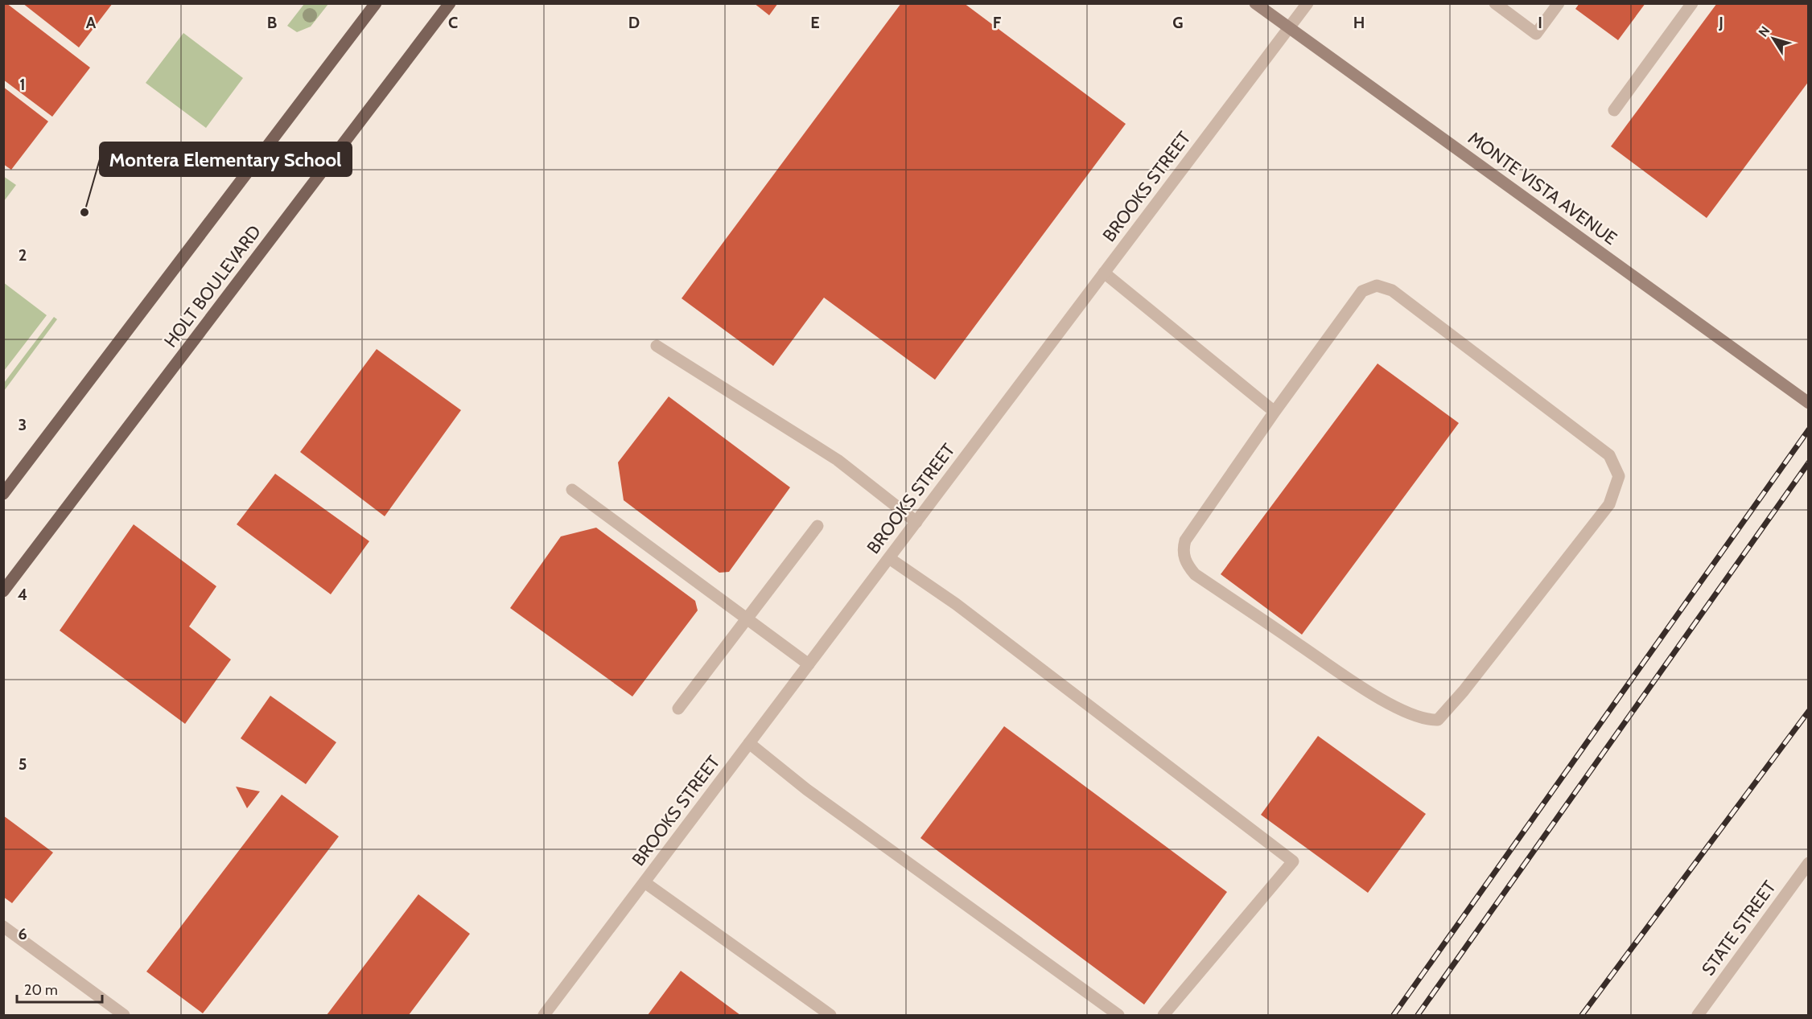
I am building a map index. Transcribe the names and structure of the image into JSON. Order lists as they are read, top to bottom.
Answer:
{
  "streets": {
    "main road": ["MONTE VISTA AVENUE", "HOLT BOULEVARD"],
    "street": ["BROOKS STREET", "STATE STREET"]
  },
  "crossings": [
    ["BROOKS STREET", "MONTE VISTA AVENUE"]
  ],
  "places": ["Montera Elementary School"],
  "scale_bar": "20 m",
  "north": "top left",
  "grid": {
    "columns": [
      "A",
      "B",
      "C",
      "D",
      "E",
      "F",
      "G",
      "H",
      "I",
      "J"
    ],
    "rows": [
      "1",
      "2",
      "3",
      "4",
      "5",
      "6"
    ]
  }
}
